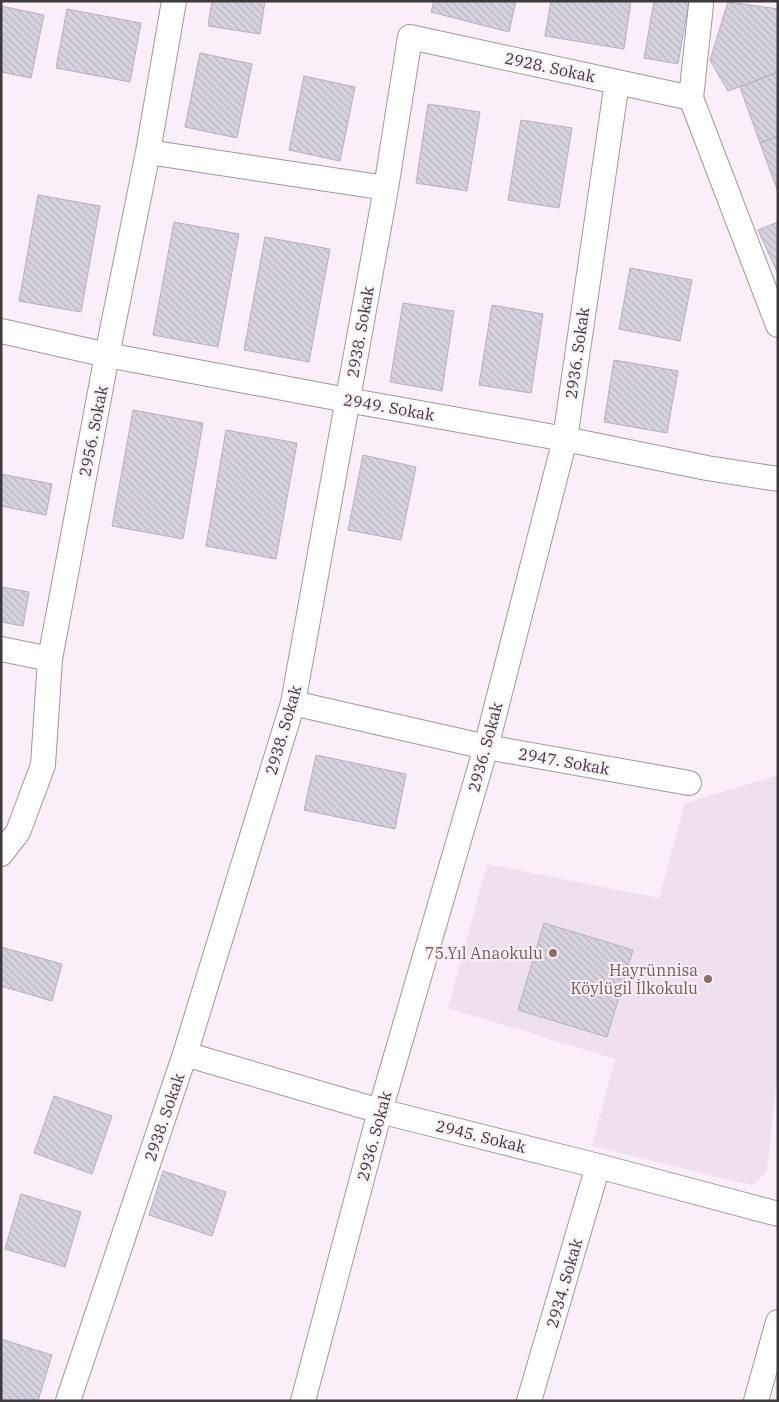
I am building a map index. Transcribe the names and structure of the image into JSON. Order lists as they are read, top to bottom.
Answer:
{
  "streets": {
    "street": [
      "2928. Sokak",
      "2938. Sokak",
      "2936. Sokak",
      "2949. Sokak",
      "2956. Sokak",
      "2947. Sokak",
      "2945. Sokak",
      "2934. Sokak"
    ]
  },
  "crossings": [
    ["2928. Sokak", "2938. Sokak"],
    ["2928. Sokak", "2936. Sokak"],
    ["2938. Sokak", "2949. Sokak"],
    ["2938. Sokak", "2947. Sokak"],
    ["2938. Sokak", "2945. Sokak"],
    ["2936. Sokak", "2949. Sokak"],
    ["2936. Sokak", "2947. Sokak"],
    ["2936. Sokak", "2945. Sokak"],
    ["2949. Sokak", "2956. Sokak"],
    ["2945. Sokak", "2934. Sokak"]
  ],
  "places": ["75.Yıl Anaokulu", "Hayrünnisa Köylügil İlkokulu"]
}
